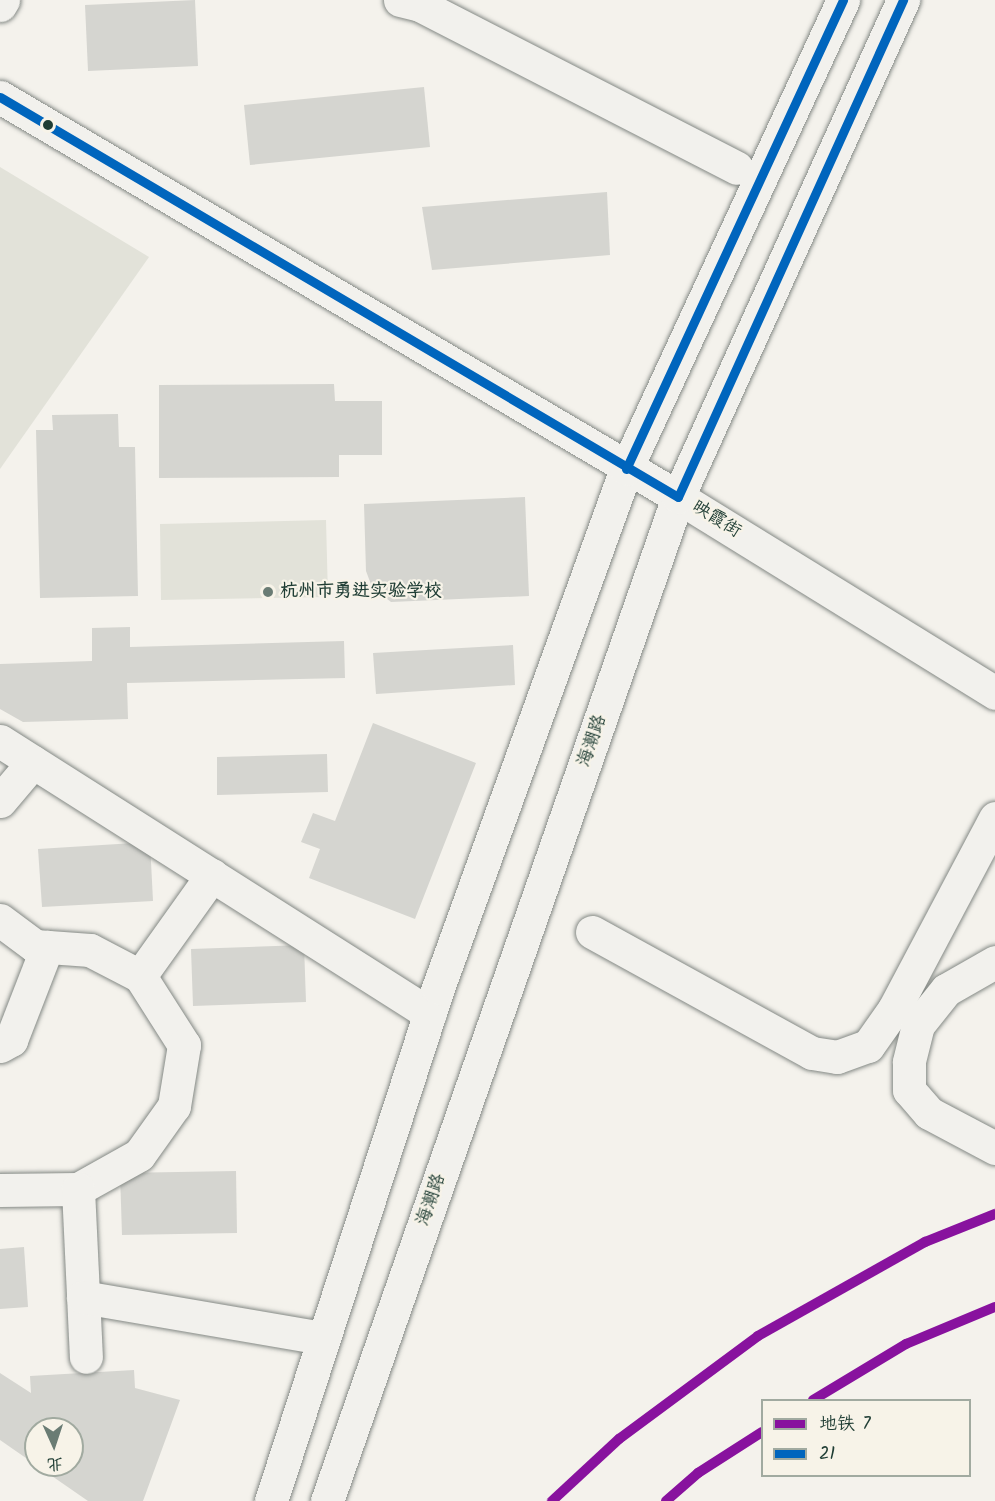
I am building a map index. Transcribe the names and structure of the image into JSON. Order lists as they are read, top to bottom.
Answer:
{
  "streets": {
    "main road": ["映霞街", "海潮路"]
  },
  "crossings": [
    ["映霞街", "海潮路"]
  ],
  "places": ["杭州市勇进实验学校"],
  "lines": ["transit line 21", "metro line 7"],
  "legend": ["地铁 7", "21"],
  "north": "bottom"
}
